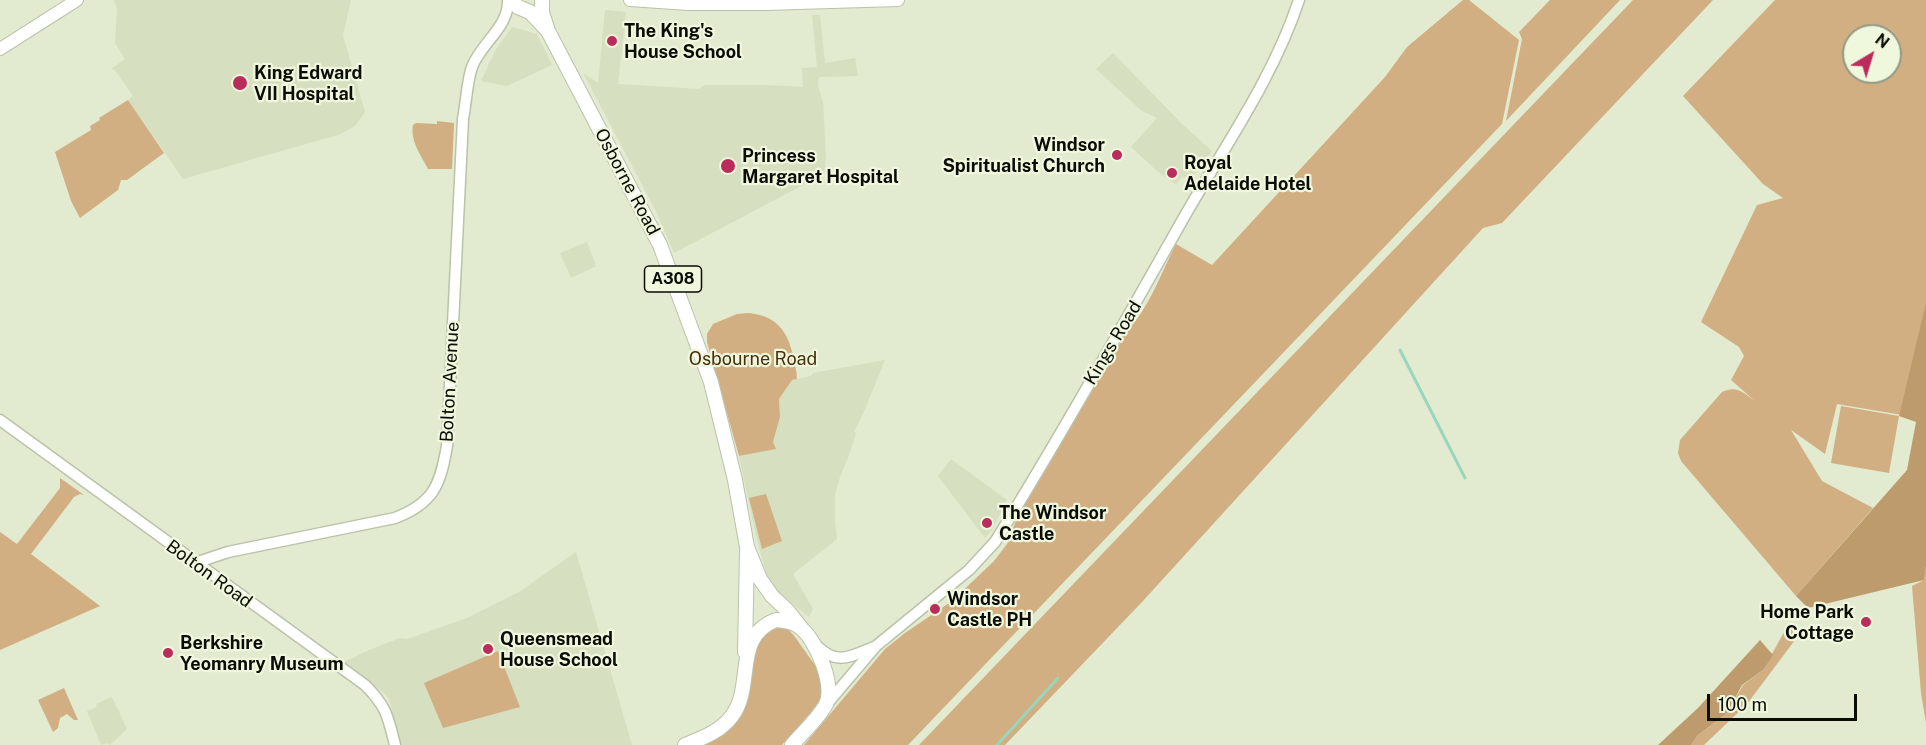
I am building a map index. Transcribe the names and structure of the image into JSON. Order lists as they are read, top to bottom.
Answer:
{
  "streets": {
    "main road": ["Osborne Road", "A308"],
    "street": ["Kings Road", "Bolton Avenue", "Bolton Road"]
  },
  "crossings": [
    ["Osborne Road", "A308"],
    ["Osborne Road", "Kings Road"],
    ["Osborne Road", "Bolton Avenue"],
    ["A308", "Bolton Avenue"],
    ["Bolton Avenue", "Bolton Road"]
  ],
  "parks": ["Osbourne Road"],
  "places": [
    "The King's House School",
    "King Edward VII Hospital",
    "Windsor Spiritualist Church",
    "Princess Margaret Hospital",
    "Royal Adelaide Hotel",
    "The Windsor Castle",
    "Windsor Castle PH",
    "Home Park Cottage",
    "Queensmead House School",
    "Berkshire Yeomanry Museum"
  ],
  "scale_bar": "100 m",
  "north": "top right"
}
